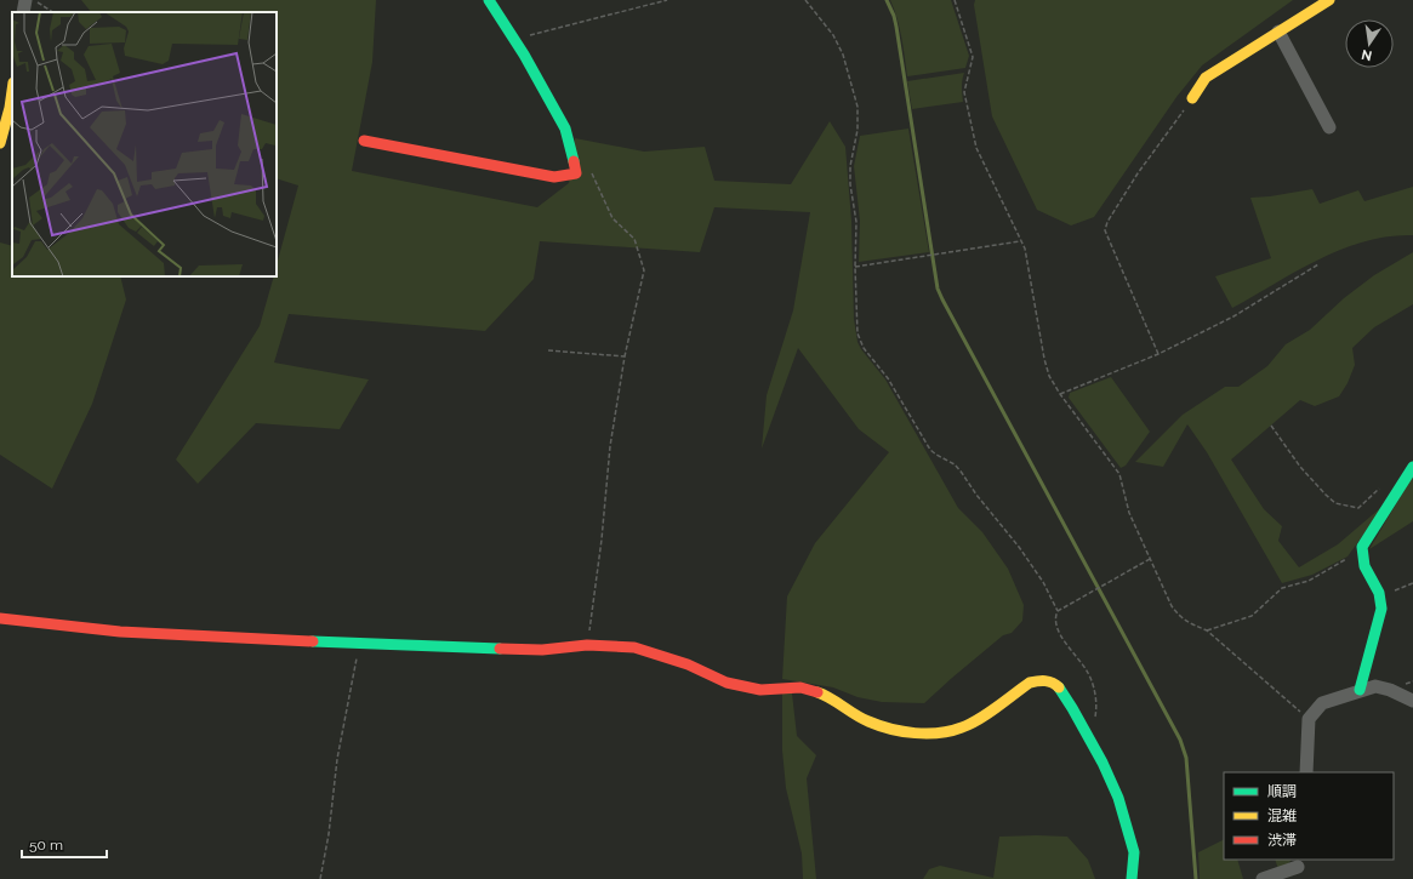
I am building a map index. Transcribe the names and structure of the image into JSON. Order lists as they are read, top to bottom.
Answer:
{
  "legend": ["順調", "混雑", "渋滞"],
  "scale_bar": "50 m",
  "north": "bottom"
}
